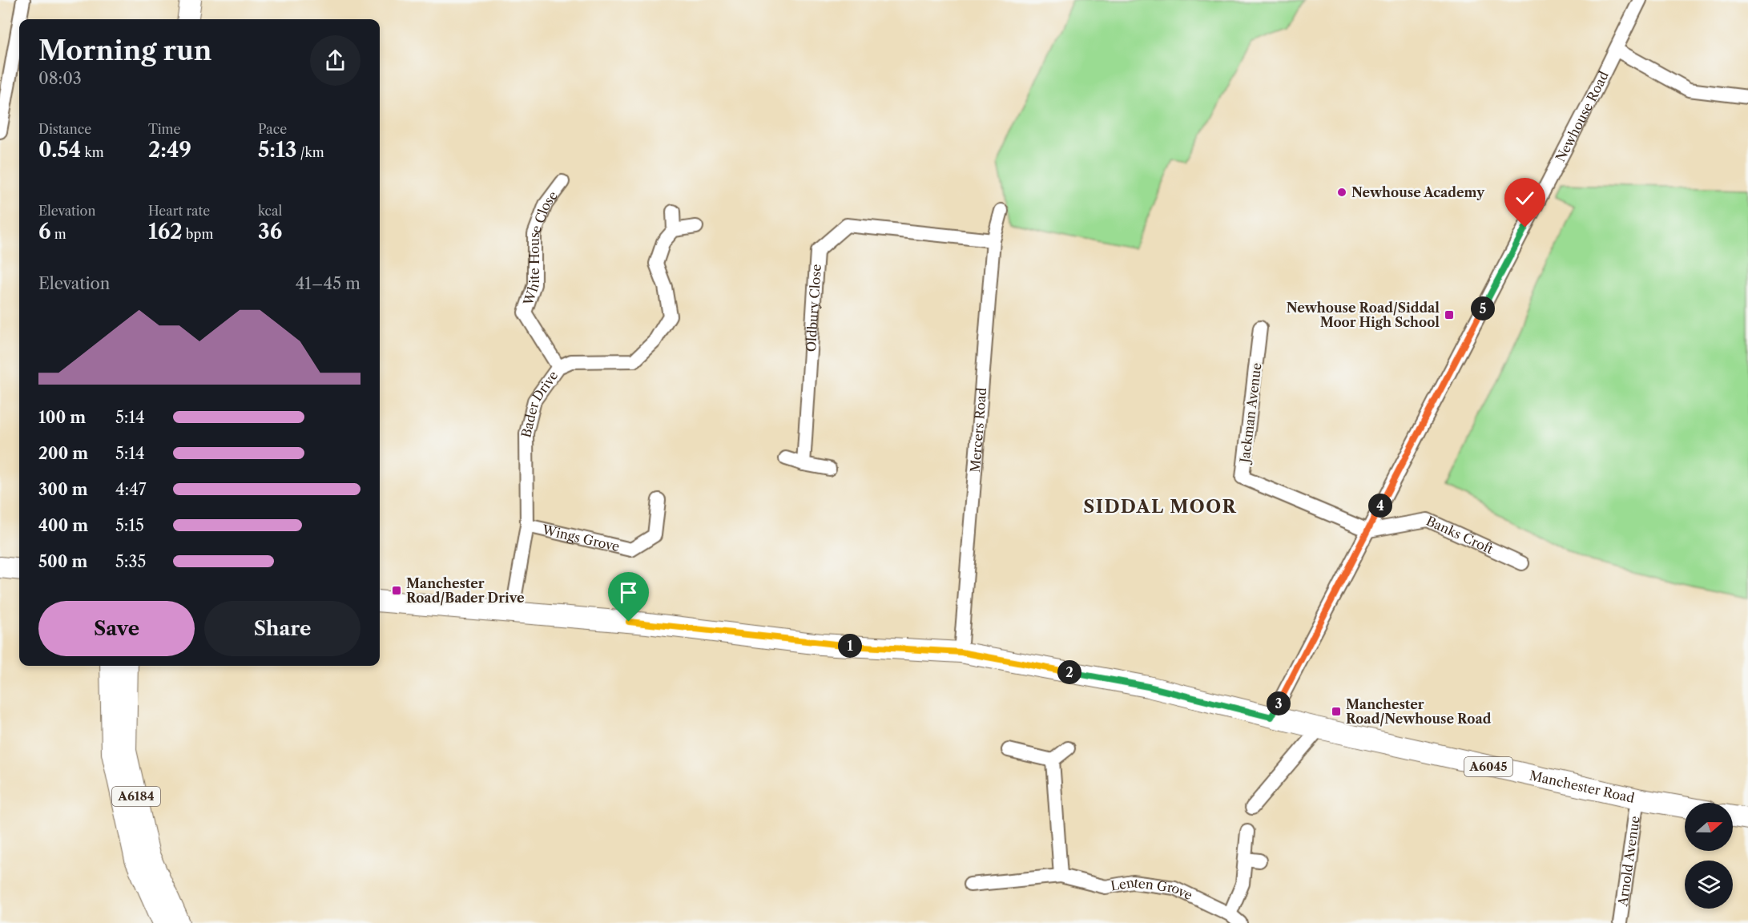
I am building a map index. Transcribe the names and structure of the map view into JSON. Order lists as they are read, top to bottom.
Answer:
{
  "streets": {
    "main road": ["A6045", "Manchester Road", "A6184"],
    "street": [
      "Newhouse Road",
      "White House Close",
      "Oldbury Close",
      "Bader Drive",
      "Jackman Avenue",
      "Mercers Road",
      "Banks Croft",
      "Wings Grove",
      "Arnold Avenue",
      "Lenten Grove"
    ]
  },
  "crossings": [
    ["Newhouse Road", "Jackman Avenue"],
    ["Newhouse Road", "Banks Croft"],
    ["Newhouse Road", "Manchester Road"],
    ["White House Close", "Bader Drive"],
    ["Oldbury Close", "Mercers Road"],
    ["Bader Drive", "Wings Grove"],
    ["Bader Drive", "Manchester Road"],
    ["Jackman Avenue", "Banks Croft"],
    ["Mercers Road", "Manchester Road"],
    ["Manchester Road", "Arnold Avenue"]
  ],
  "districts": ["SIDDAL MOOR"],
  "places": {
    "other": ["Newhouse Academy"],
    "transit": ["Newhouse Road/Siddal Moor High School", "Manchester Road/Bader Drive", "Manchester Road/Newhouse Road"]
  },
  "north": "right",
  "page": {
    "heading": ["Morning run", "08:03"],
    "stats": [
      ["Distance", "0.54 km"],
      ["Time", "2:49"],
      ["Pace", "5:13 /km"],
      ["Elevation", "6 m"],
      ["Heart rate", "162 bpm"],
      ["kcal", "36"]
    ],
    "chart": ["Elevation", "41–45 m"],
    "pins": [
      "5",
      "4",
      "1",
      "2",
      "3"
    ],
    "list": [
      {
        "name": "100 m",
        "note": "5:14"
      },
      {
        "name": "200 m",
        "note": "5:14"
      },
      {
        "name": "300 m",
        "note": "4:47"
      },
      {
        "name": "400 m",
        "note": "5:15"
      },
      {
        "name": "500 m",
        "note": "5:35"
      }
    ],
    "buttons": ["Save", "Share"]
  }
}
